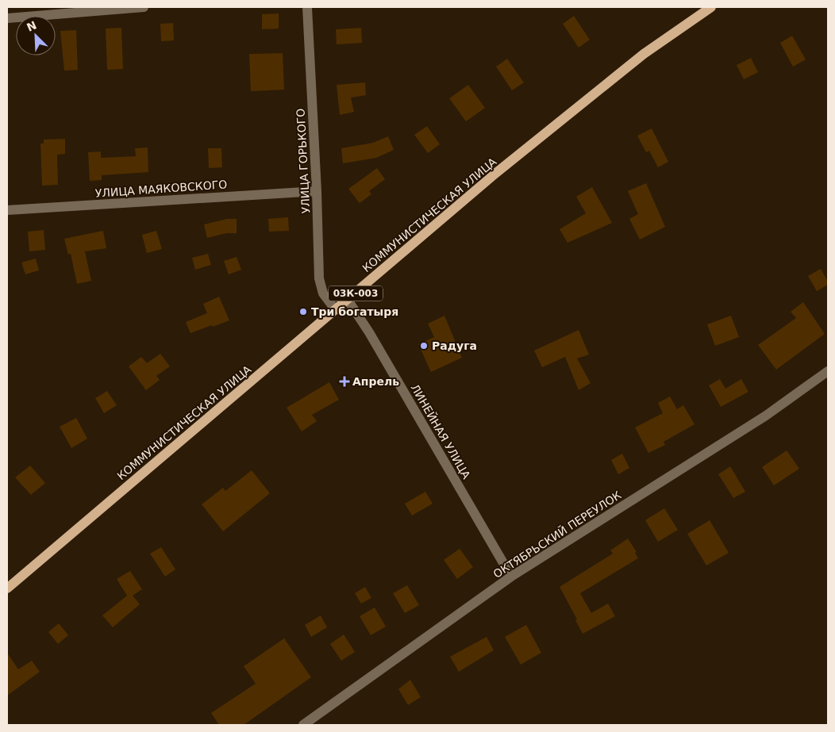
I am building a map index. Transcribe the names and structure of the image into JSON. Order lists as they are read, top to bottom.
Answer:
{
  "streets": {
    "main road": ["КОММУНИСТИЧЕСКАЯ УЛИЦА", "03К-003"],
    "street": [
      "УЛИЦА ГОРЬКОГО",
      "УЛИЦА МАЯКОВСКОГО",
      "ЛИНЕЙНАЯ УЛИЦА",
      "ОКТЯБРЬСКИЙ ПЕРЕУЛОК"
    ]
  },
  "crossings": [
    ["УЛИЦА ГОРЬКОГО", "УЛИЦА МАЯКОВСКОГО"],
    ["УЛИЦА ГОРЬКОГО", "КОММУНИСТИЧЕСКАЯ УЛИЦА"],
    ["КОММУНИСТИЧЕСКАЯ УЛИЦА", "ЛИНЕЙНАЯ УЛИЦА"],
    ["ЛИНЕЙНАЯ УЛИЦА", "ОКТЯБРЬСКИЙ ПЕРЕУЛОК"]
  ],
  "places": {
    "other": ["Три богатыря", "Радуга"],
    "health": ["Апрель"]
  },
  "north": "top left"
}
